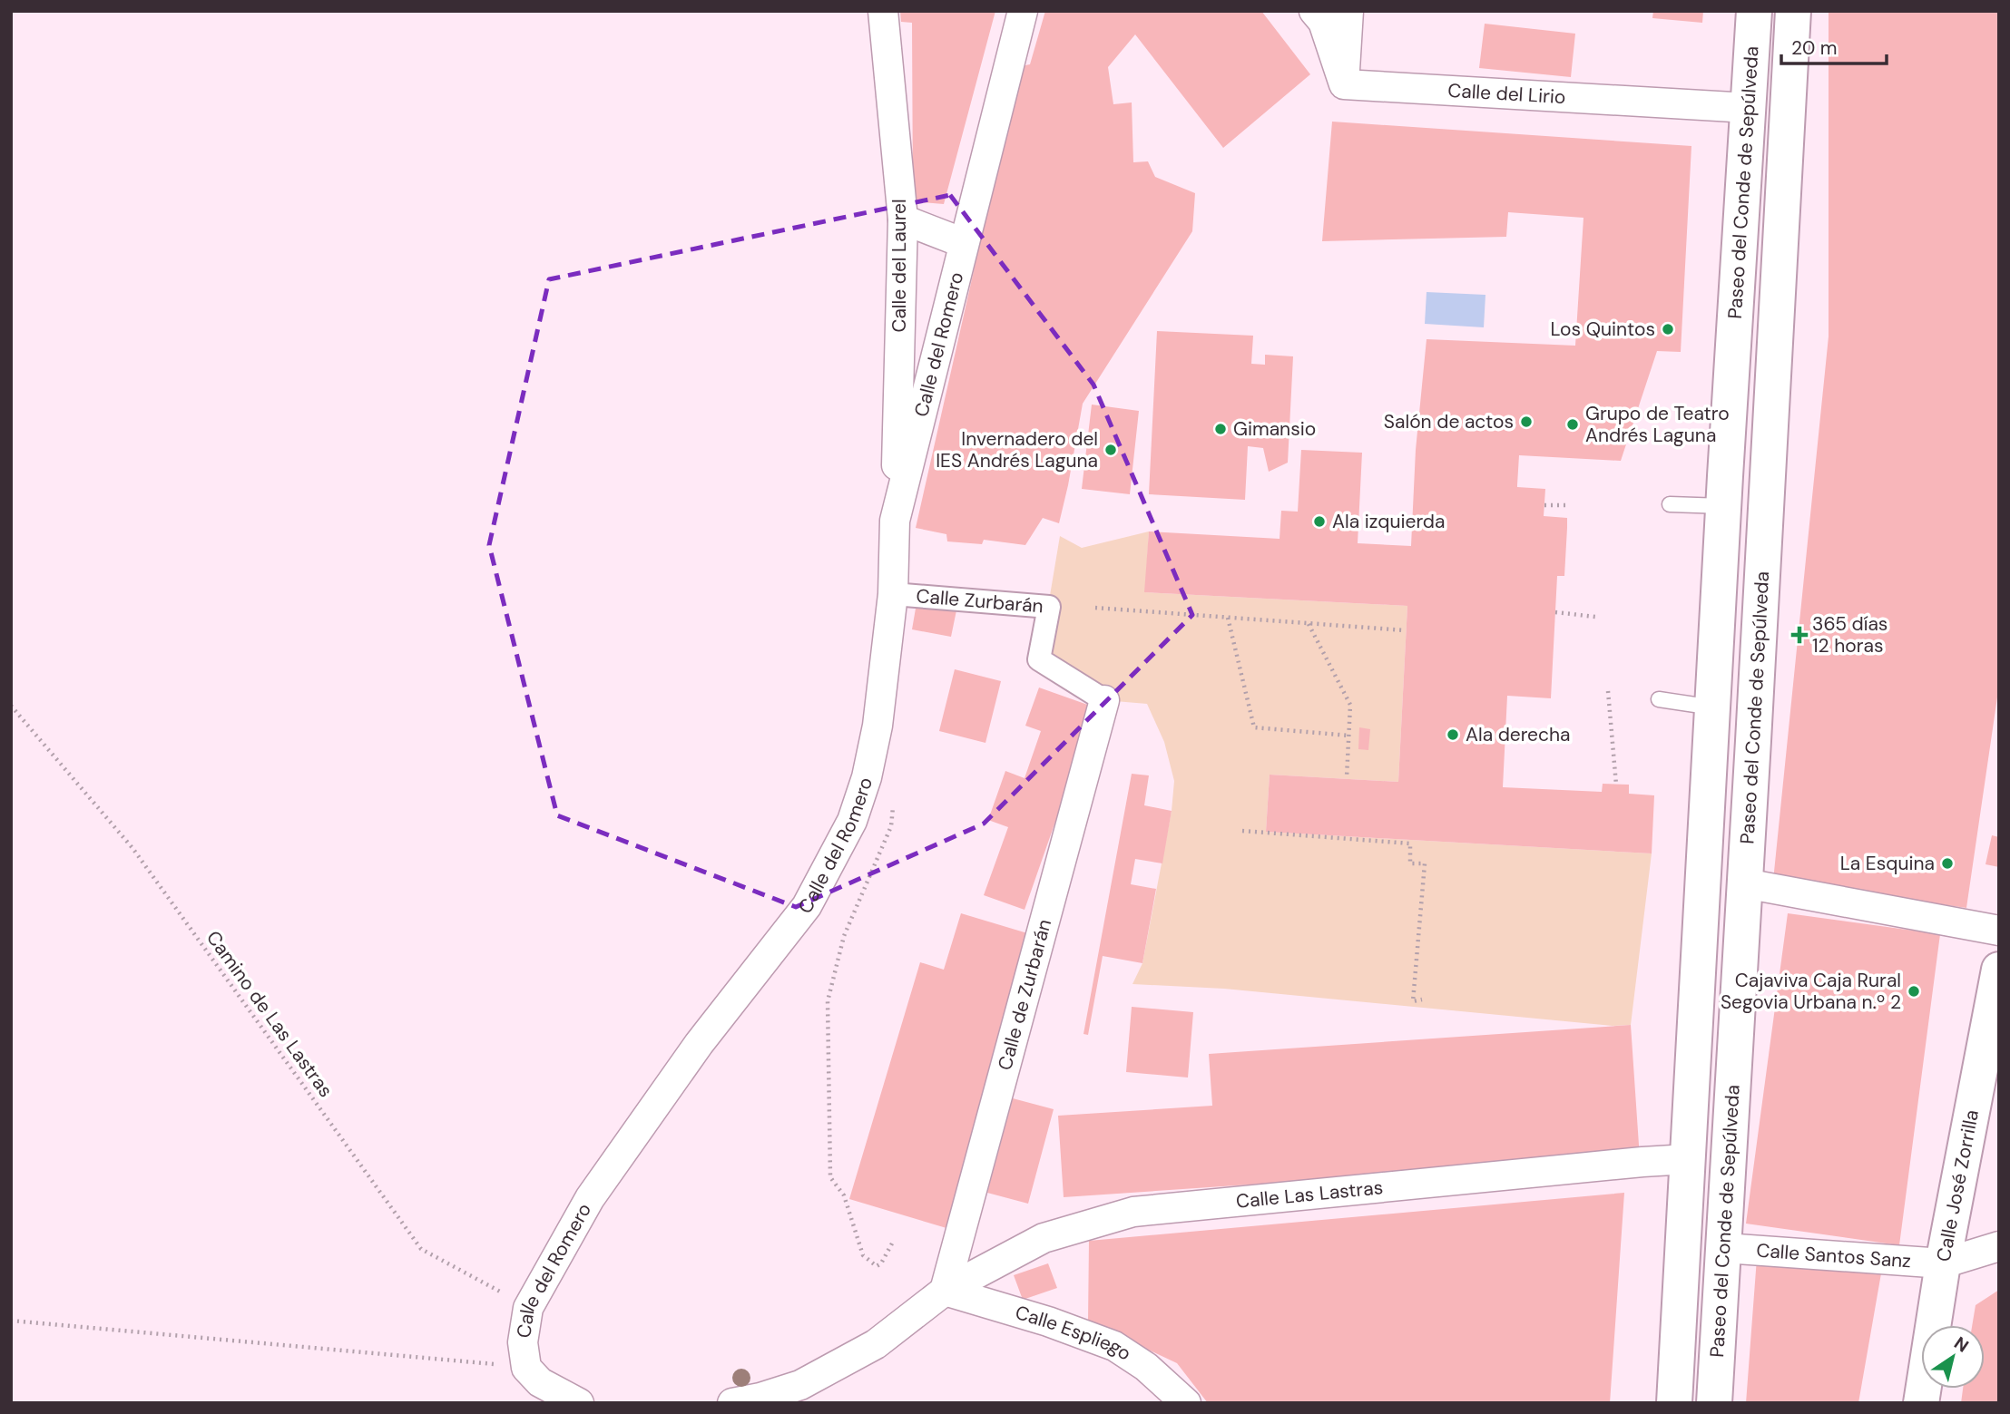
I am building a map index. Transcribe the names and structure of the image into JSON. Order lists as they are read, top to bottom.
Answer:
{
  "streets": {
    "main road": ["Paseo del Conde de Sepúlveda", "Calle José Zorrilla"],
    "street": [
      "Calle del Lirio",
      "Calle del Laurel",
      "Calle del Romero",
      "Calle Zurbarán",
      "Calle de Zurbarán",
      "Calle Las Lastras",
      "Calle Santos Sanz",
      "Calle Espliego"
    ],
    "path": ["Camino de Las Lastras"]
  },
  "crossings": [
    ["Calle del Lirio", "Paseo del Conde de Sepúlveda"],
    ["Paseo del Conde de Sepúlveda", "Calle Las Lastras"],
    ["Paseo del Conde de Sepúlveda", "Calle Santos Sanz"],
    ["Calle del Laurel", "Calle del Romero"],
    ["Calle del Romero", "Calle Zurbarán"],
    ["Calle del Romero", "Camino de Las Lastras"],
    ["Calle Zurbarán", "Calle de Zurbarán"],
    ["Calle de Zurbarán", "Calle Las Lastras"],
    ["Calle de Zurbarán", "Calle Espliego"],
    ["Calle José Zorrilla", "Calle Santos Sanz"],
    ["Calle Las Lastras", "Calle Espliego"]
  ],
  "places": {
    "other": [
      "Los Quintos",
      "Salón de actos",
      "Grupo de Teatro Andrés Laguna",
      "Gimansio",
      "Invernadero del IES Andrés Laguna",
      "Ala izquierda",
      "Ala derecha",
      "La Esquina",
      "Cajaviva Caja Rural Segovia Urbana n.º 2"
    ],
    "health": ["365 días 12 horas"]
  },
  "scale_bar": "20 m",
  "north": "top right"
}
